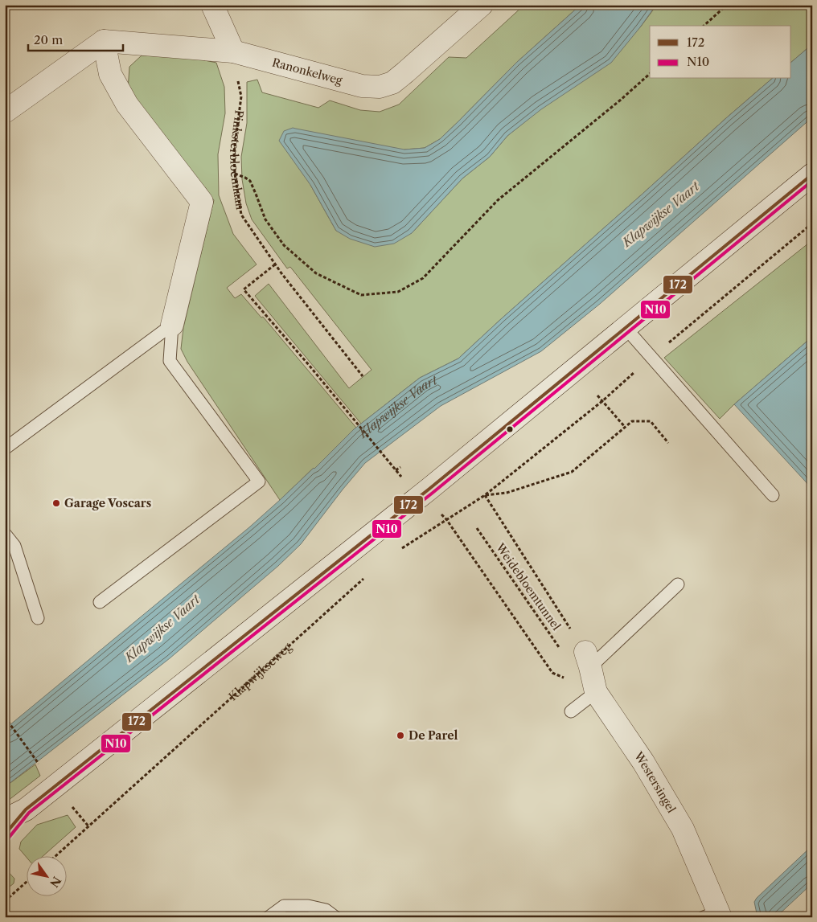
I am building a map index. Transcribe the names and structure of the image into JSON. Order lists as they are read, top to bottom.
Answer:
{
  "streets": {
    "street": ["Ranonkelweg", "Westersingel"],
    "path": ["Pinksterbloemlaan", "Weidebloemtunnel", "Klapwijkseweg"]
  },
  "crossings": [
    ["Ranonkelweg", "Pinksterbloemlaan"]
  ],
  "water": ["Klapwijkse Vaart"],
  "places": ["Garage Voscars", "De Parel"],
  "lines": ["transit line 172", "transit line N10"],
  "legend": ["172", "N10"],
  "scale_bar": "20 m",
  "north": "bottom right"
}
